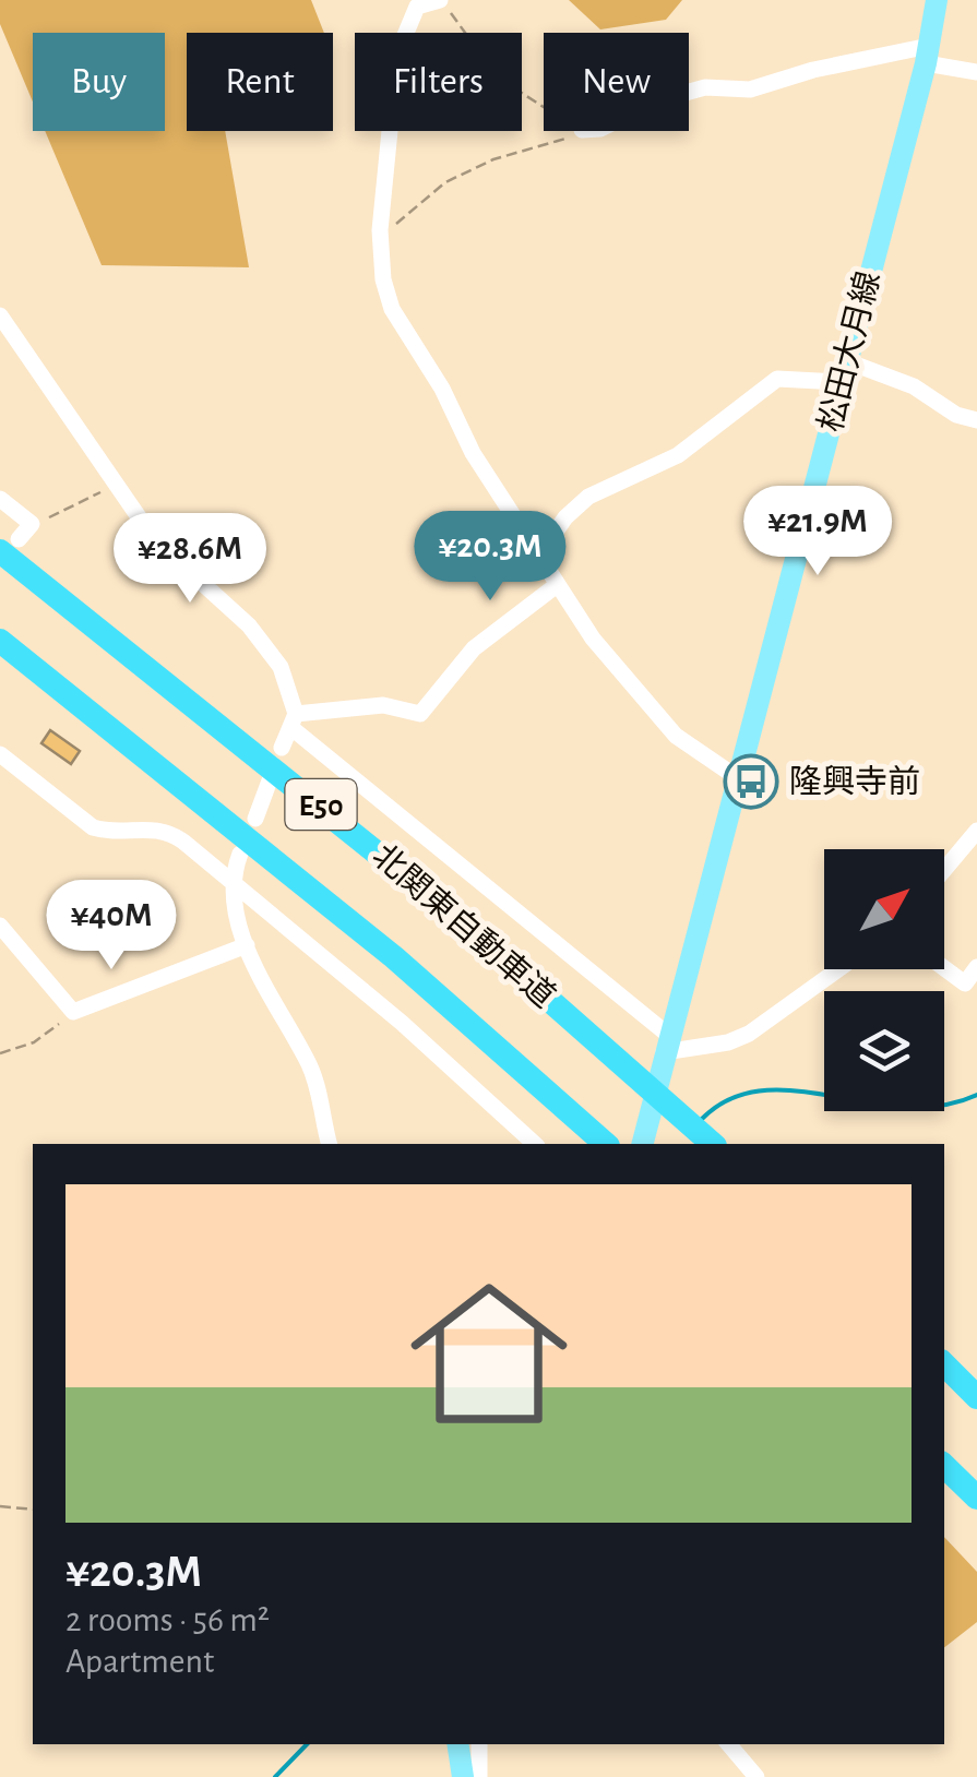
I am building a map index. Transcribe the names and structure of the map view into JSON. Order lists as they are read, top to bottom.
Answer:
{
  "streets": {
    "highway": ["E50", "北関東自動車道"],
    "main road": ["松田大月線"]
  },
  "places": {
    "bus stop": ["隆興寺前"]
  },
  "north": "top right",
  "page": {
    "chip": [
      "Buy",
      "Rent",
      "Filters",
      "New"
    ],
    "price": [
      "¥21.9M",
      "¥20.3M",
      "¥28.6M",
      "¥40M"
    ],
    "list": [
      {
        "name": "¥20.3M",
        "note": "2 rooms · 56 m² · Apartment"
      }
    ]
  }
}
